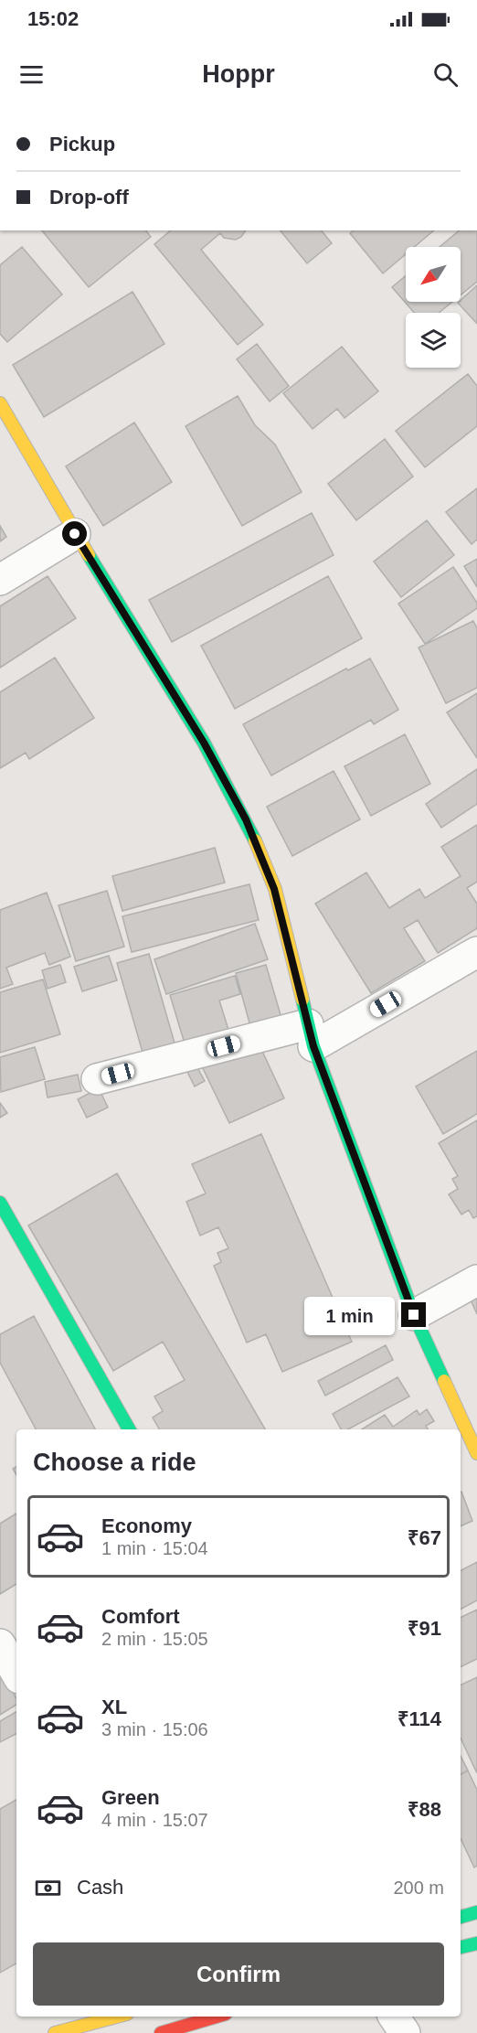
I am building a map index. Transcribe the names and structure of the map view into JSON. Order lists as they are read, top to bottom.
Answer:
{
  "north": "bottom left",
  "page": {
    "status": "15:02",
    "header": "Hoppr",
    "banner": ["Pickup", "Drop-off"],
    "bubble": "1 min",
    "heading": "Choose a ride",
    "list": [
      {
        "name": "Economy",
        "note": "1 min · 15:04",
        "value": "₹67"
      },
      {
        "name": "Comfort",
        "note": "2 min · 15:05",
        "value": "₹91"
      },
      {
        "name": "XL",
        "note": "3 min · 15:06",
        "value": "₹114"
      },
      {
        "name": "Green",
        "note": "4 min · 15:07",
        "value": "₹88"
      }
    ],
    "pay": ["Cash", "200 m"],
    "buttons": "Confirm"
  }
}
